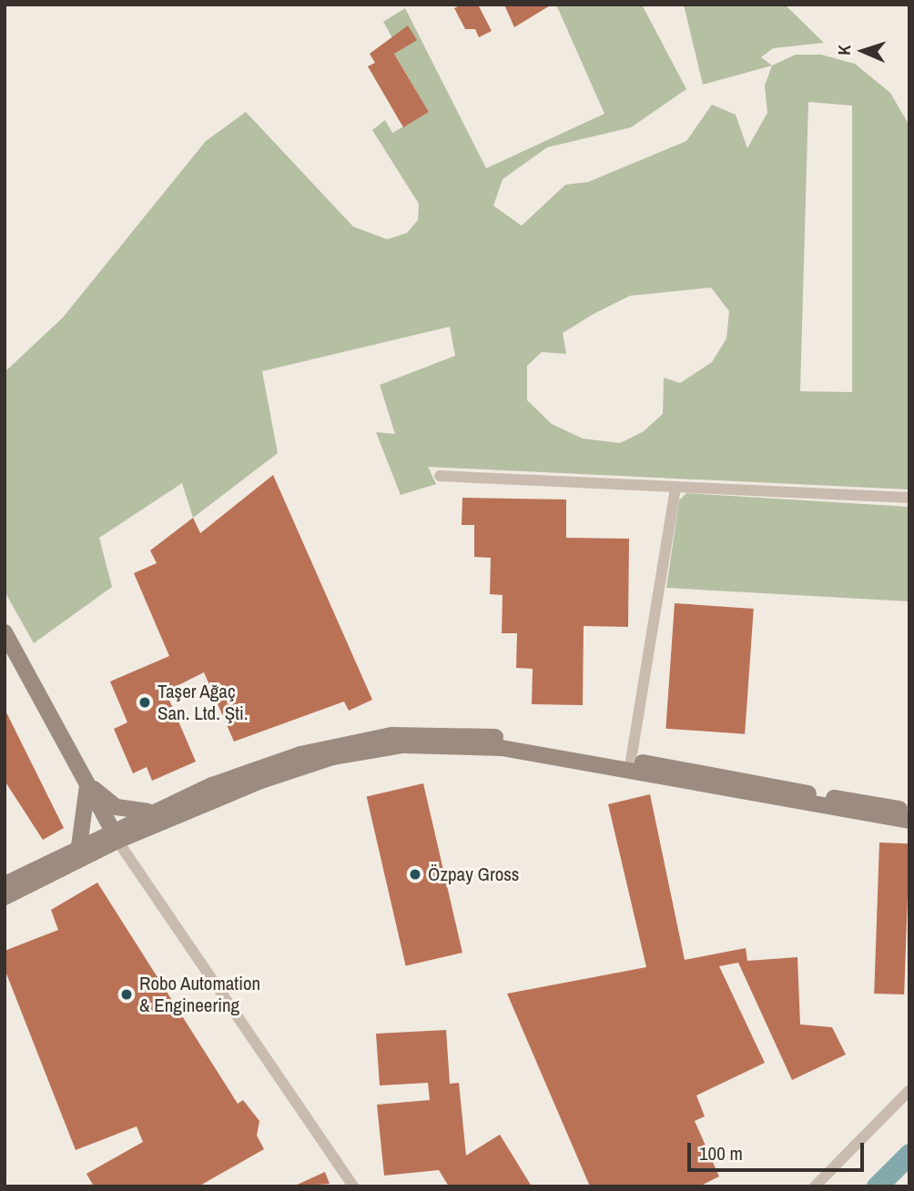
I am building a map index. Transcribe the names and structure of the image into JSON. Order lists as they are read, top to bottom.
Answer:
{
  "places": ["Taşer Ağaç San. Ltd. Şti.", "Özpay Gross", "Robo Automation & Engineering"],
  "scale_bar": "100 m",
  "north": "left"
}
